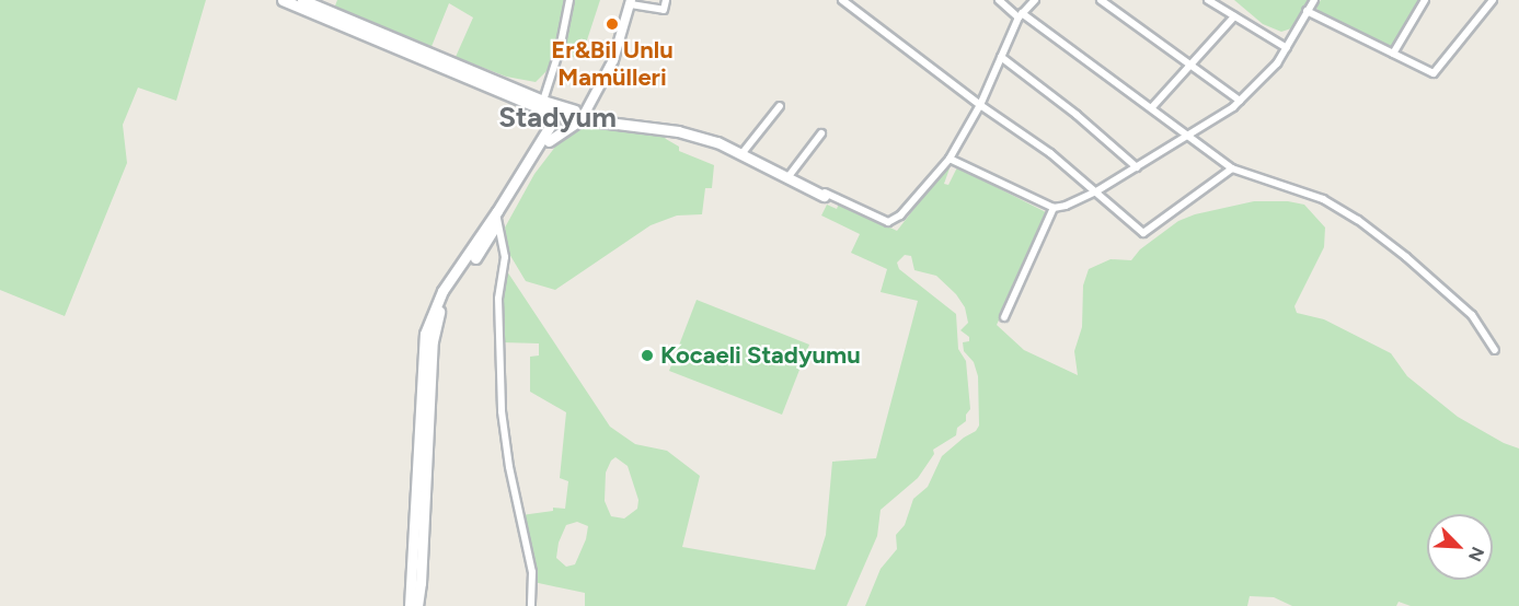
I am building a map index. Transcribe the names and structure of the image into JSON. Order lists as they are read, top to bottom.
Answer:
{
  "districts": ["Stadyum"],
  "places": ["Er&Bil Unlu Mamülleri", "Kocaeli Stadyumu"],
  "north": "bottom right"
}
